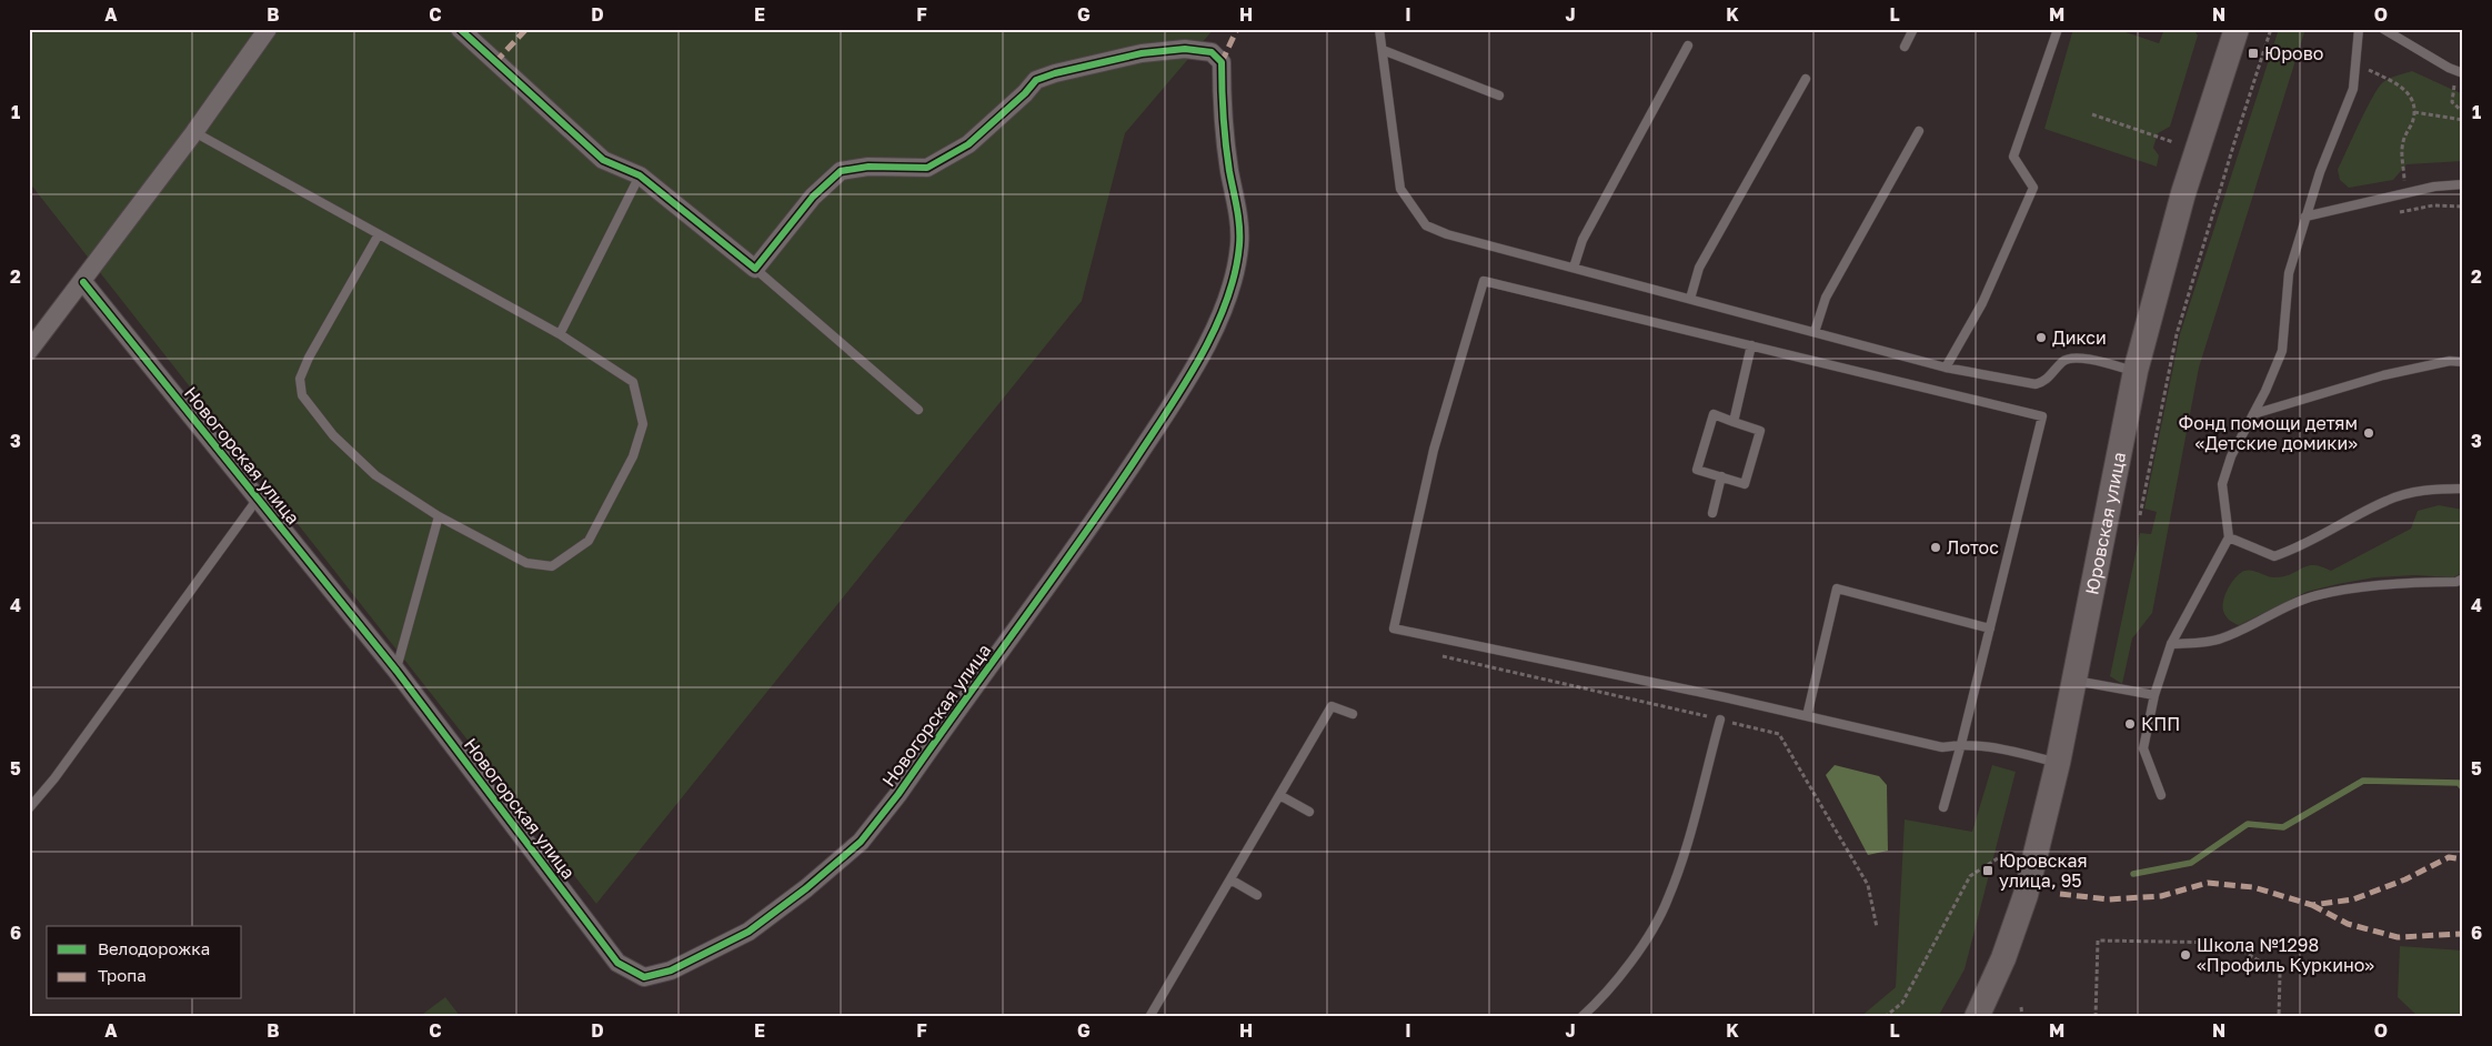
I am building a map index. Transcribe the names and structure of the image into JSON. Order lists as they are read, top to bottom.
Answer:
{
  "streets": {
    "street": ["Новогорская улица", "Юровская улица"]
  },
  "places": {
    "transit": ["Юрово", "Юровская улица, 95"],
    "other": [
      "Дикси",
      "Фонд помощи детям «Детские домики»",
      "Лотос",
      "КПП",
      "Школа №1298 «Профиль Куркино»"
    ]
  },
  "legend": ["Велодорожка", "Тропа"],
  "grid": {
    "columns": [
      "A",
      "B",
      "C",
      "D",
      "E",
      "F",
      "G",
      "H",
      "I",
      "J",
      "K",
      "L",
      "M",
      "N",
      "O"
    ],
    "rows": [
      "1",
      "2",
      "3",
      "4",
      "5",
      "6"
    ]
  }
}
